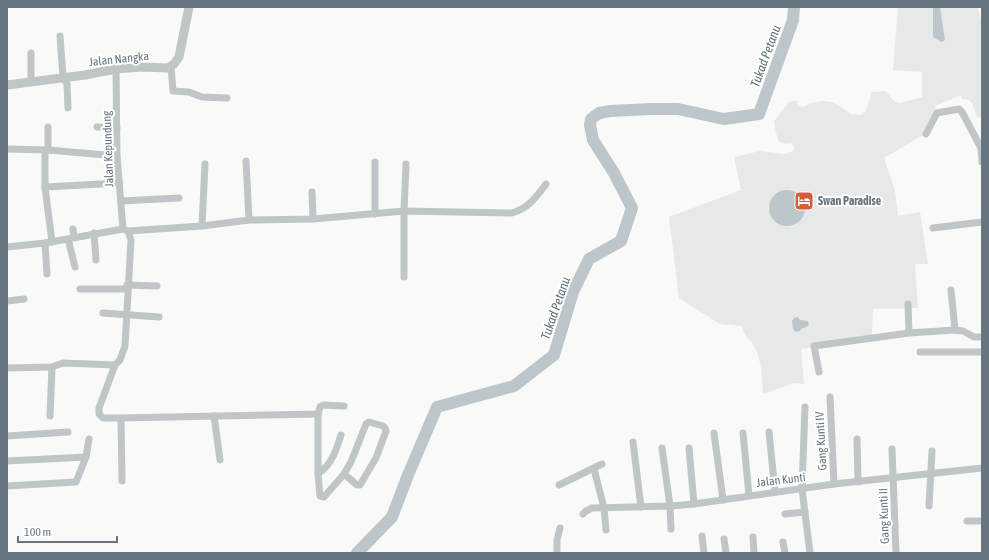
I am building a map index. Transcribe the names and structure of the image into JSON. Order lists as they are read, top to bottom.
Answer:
{
  "streets": {
    "street": [
      "Jalan Nangka",
      "Jalan Kepundung",
      "Gang Kunti IV",
      "Jalan Kunti",
      "Gang Kunti II"
    ]
  },
  "crossings": [
    ["Jalan Nangka", "Jalan Kepundung"],
    ["Gang Kunti IV", "Jalan Kunti"],
    ["Jalan Kunti", "Gang Kunti II"]
  ],
  "water": ["Tukad Petanu"],
  "places": {
    "hotel": ["Swan Paradise"]
  },
  "scale_bar": "100 m"
}
